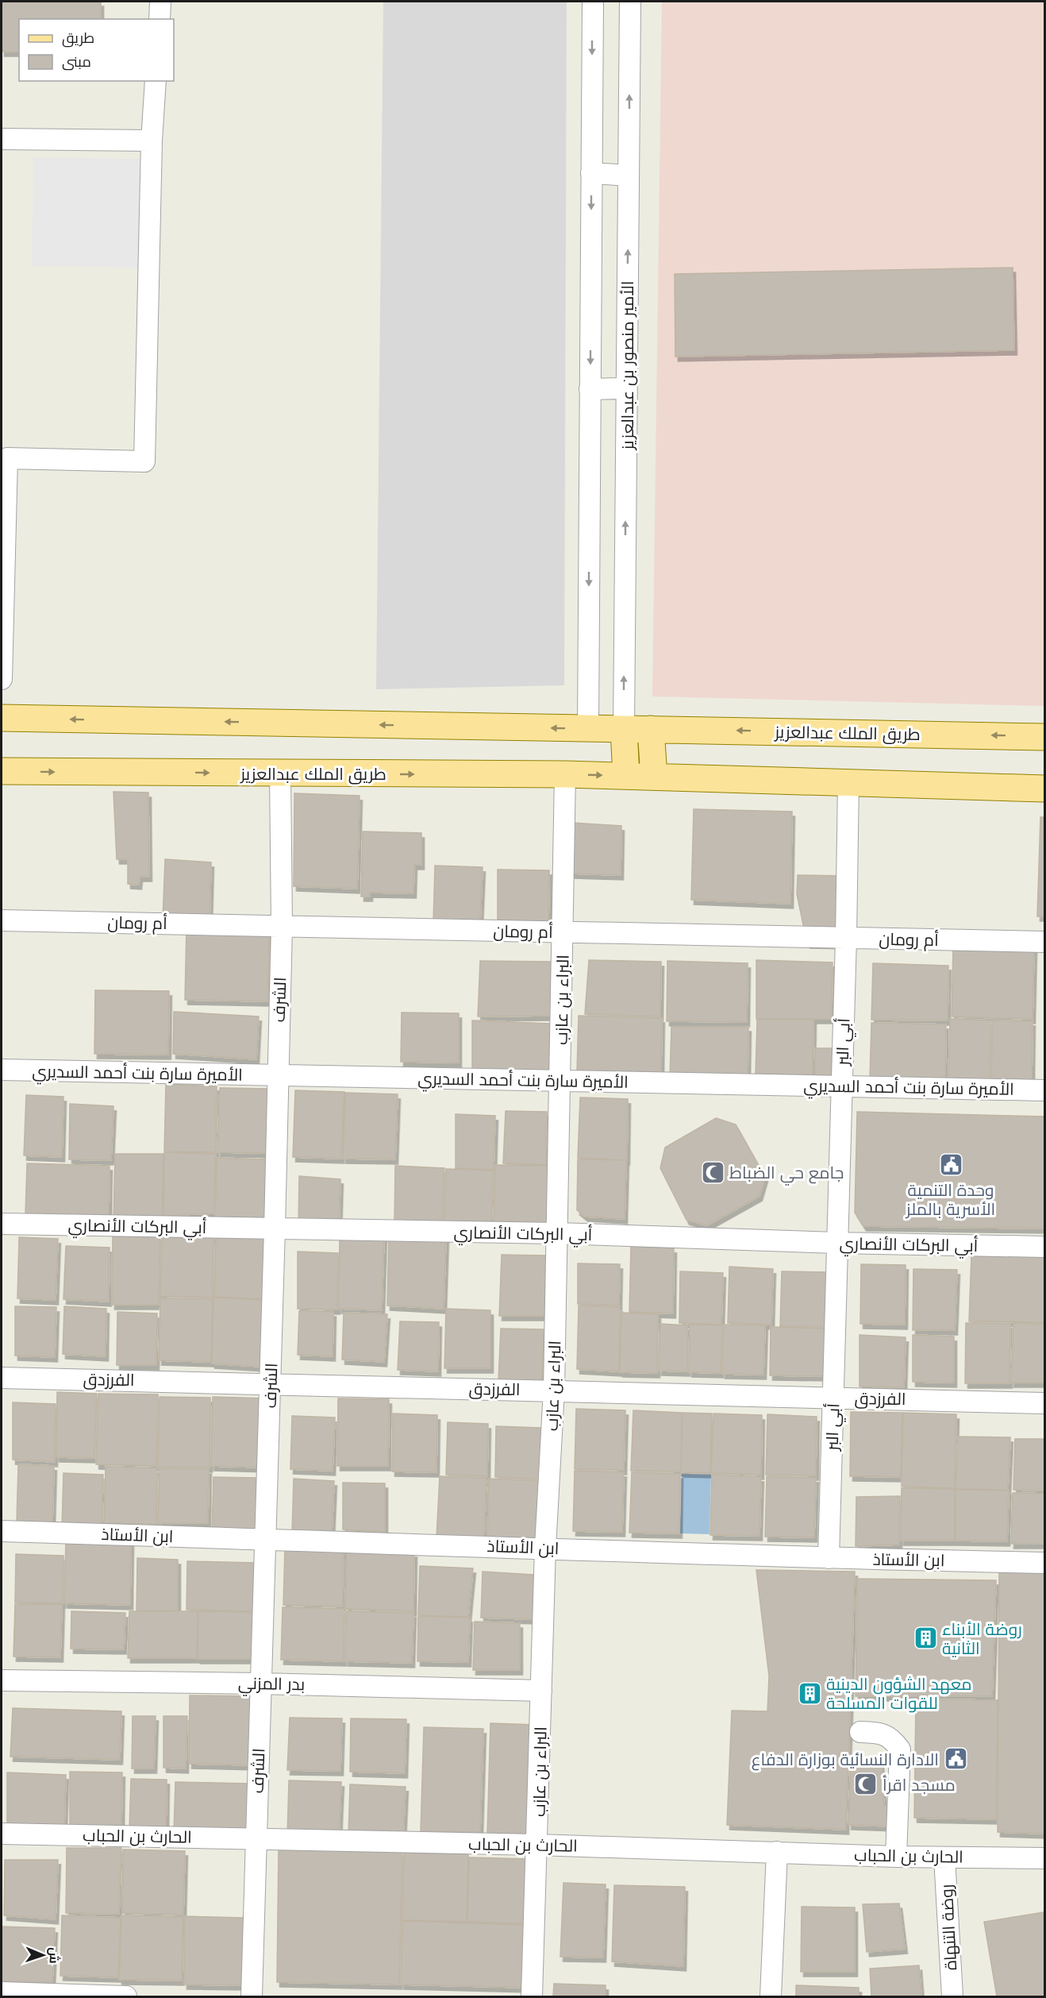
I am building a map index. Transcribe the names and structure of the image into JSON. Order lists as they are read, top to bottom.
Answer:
{
  "streets": {
    "main road": ["طريق الملك عبدالعزيز"],
    "street": [
      "الأمير منصور بن عبدالعزيز",
      "أم رومان",
      "الشرف",
      "البراء بن عازب",
      "أبي البر",
      "الأميرة سارة بنت أحمد السديري",
      "أبي البركات الأنصاري",
      "الفرزدق",
      "ابن الأستاذ",
      "بدر المزني",
      "الحارث بن الحباب",
      "روضة التنهاة"
    ]
  },
  "crossings": [
    ["الأمير منصور بن عبدالعزيز", "طريق الملك عبدالعزيز"],
    ["طريق الملك عبدالعزيز", "الشرف"],
    ["طريق الملك عبدالعزيز", "البراء بن عازب"],
    ["طريق الملك عبدالعزيز", "أبي البر"],
    ["أم رومان", "الشرف"],
    ["أم رومان", "البراء بن عازب"],
    ["أم رومان", "أبي البر"],
    ["الشرف", "الأميرة سارة بنت أحمد السديري"],
    ["الشرف", "أبي البركات الأنصاري"],
    ["الشرف", "الفرزدق"],
    ["الشرف", "ابن الأستاذ"],
    ["الشرف", "بدر المزني"],
    ["الشرف", "الحارث بن الحباب"],
    ["البراء بن عازب", "الأميرة سارة بنت أحمد السديري"],
    ["البراء بن عازب", "أبي البركات الأنصاري"],
    ["البراء بن عازب", "الفرزدق"],
    ["البراء بن عازب", "ابن الأستاذ"],
    ["البراء بن عازب", "بدر المزني"],
    ["البراء بن عازب", "الحارث بن الحباب"],
    ["أبي البر", "الأميرة سارة بنت أحمد السديري"],
    ["أبي البر", "أبي البركات الأنصاري"],
    ["أبي البر", "الفرزدق"],
    ["أبي البر", "ابن الأستاذ"],
    ["الحارث بن الحباب", "روضة التنهاة"]
  ],
  "places": {
    "public building": ["وحدة التنمية الأسرية بالملز", "الادارة النسائية بوزارة الدفاع"],
    "mosque": ["جامع حي الضباط", "مسجد اقرأ"],
    "building": ["روضة الأبناء الثانية", "معهد الشؤون الدينية للقوات المسلحة"]
  },
  "legend": ["طريق", "مبنى"],
  "north": "right"
}
